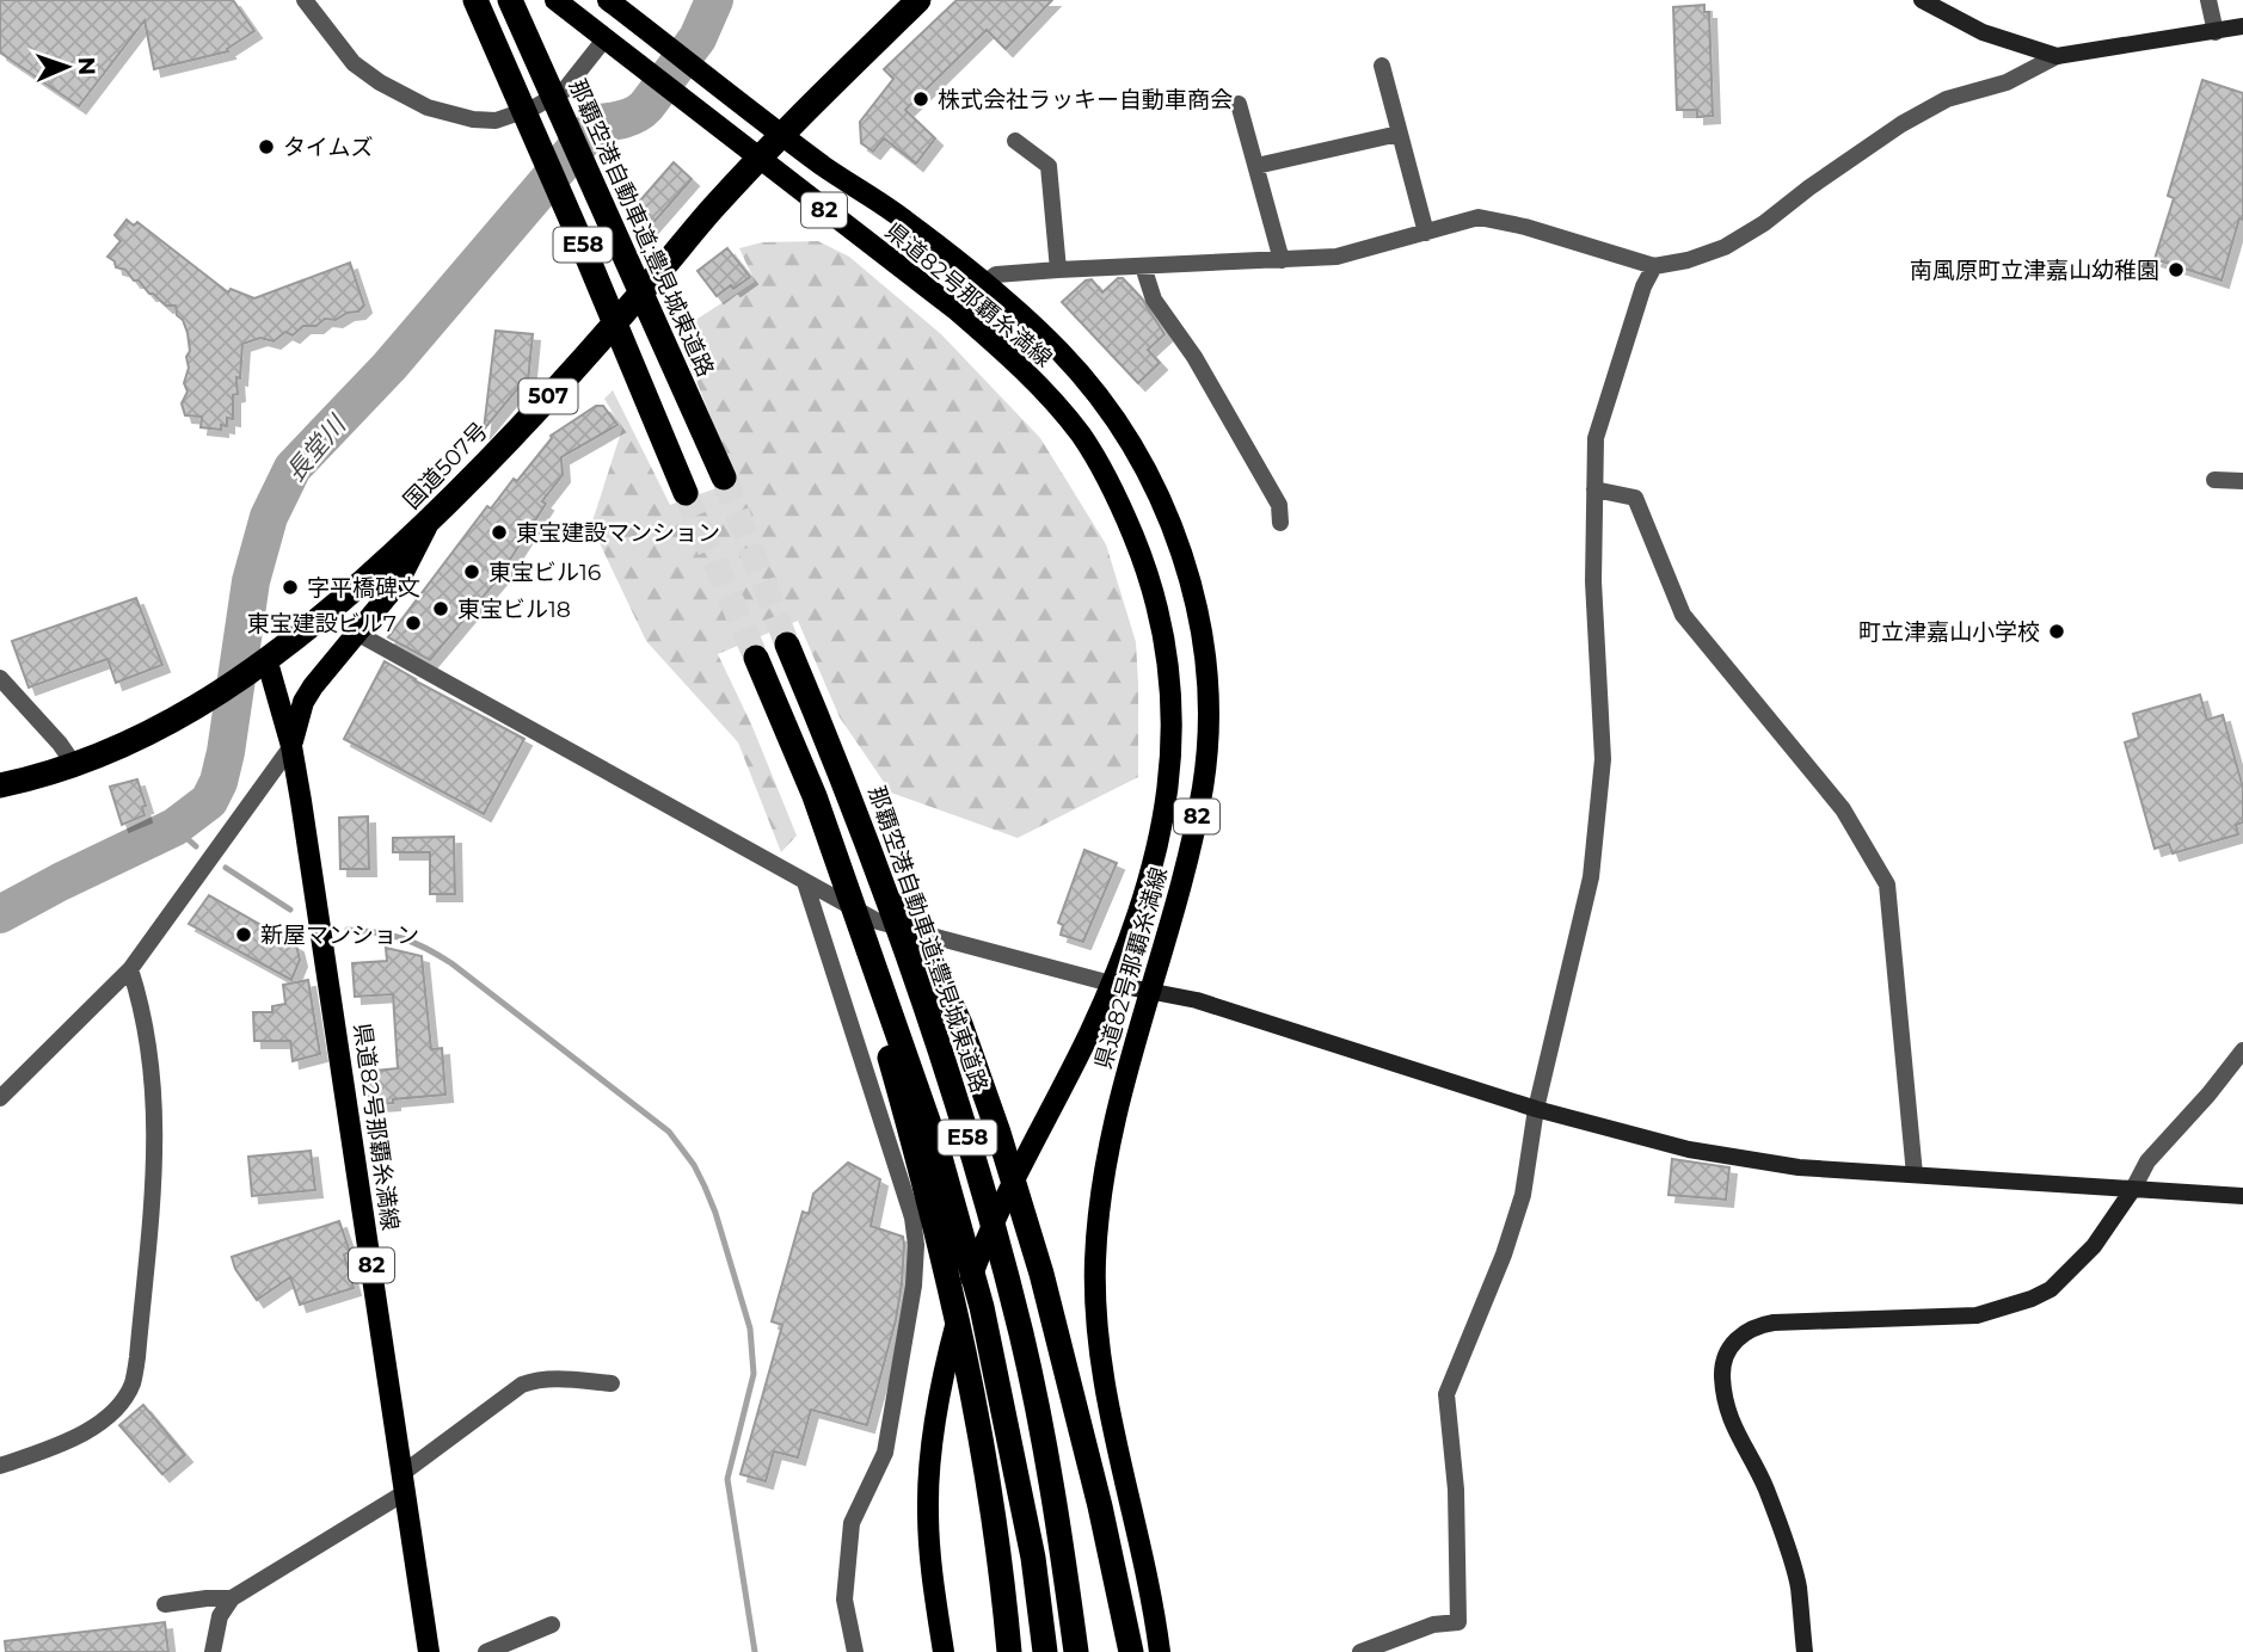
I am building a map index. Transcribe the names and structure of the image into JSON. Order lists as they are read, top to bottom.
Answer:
{
  "streets": {
    "highway": [
      "那覇空港自動車道;豊見城東道路",
      "E58",
      "507",
      "国道507号"
    ],
    "main road": ["82", "県道82号那覇糸満線"]
  },
  "crossings": [
    ["県道82号那覇糸満線", "国道507号"]
  ],
  "water": ["長堂川"],
  "places": [
    "株式会社ラッキー自動車商会",
    "タイムズ",
    "南風原町立津嘉山幼稚園",
    "東宝建設マンション",
    "東宝ビル16",
    "字平橋碑文",
    "東宝ビル18",
    "東宝建設ビル7",
    "町立津嘉山小学校",
    "新屋マンション"
  ],
  "north": "right"
}
